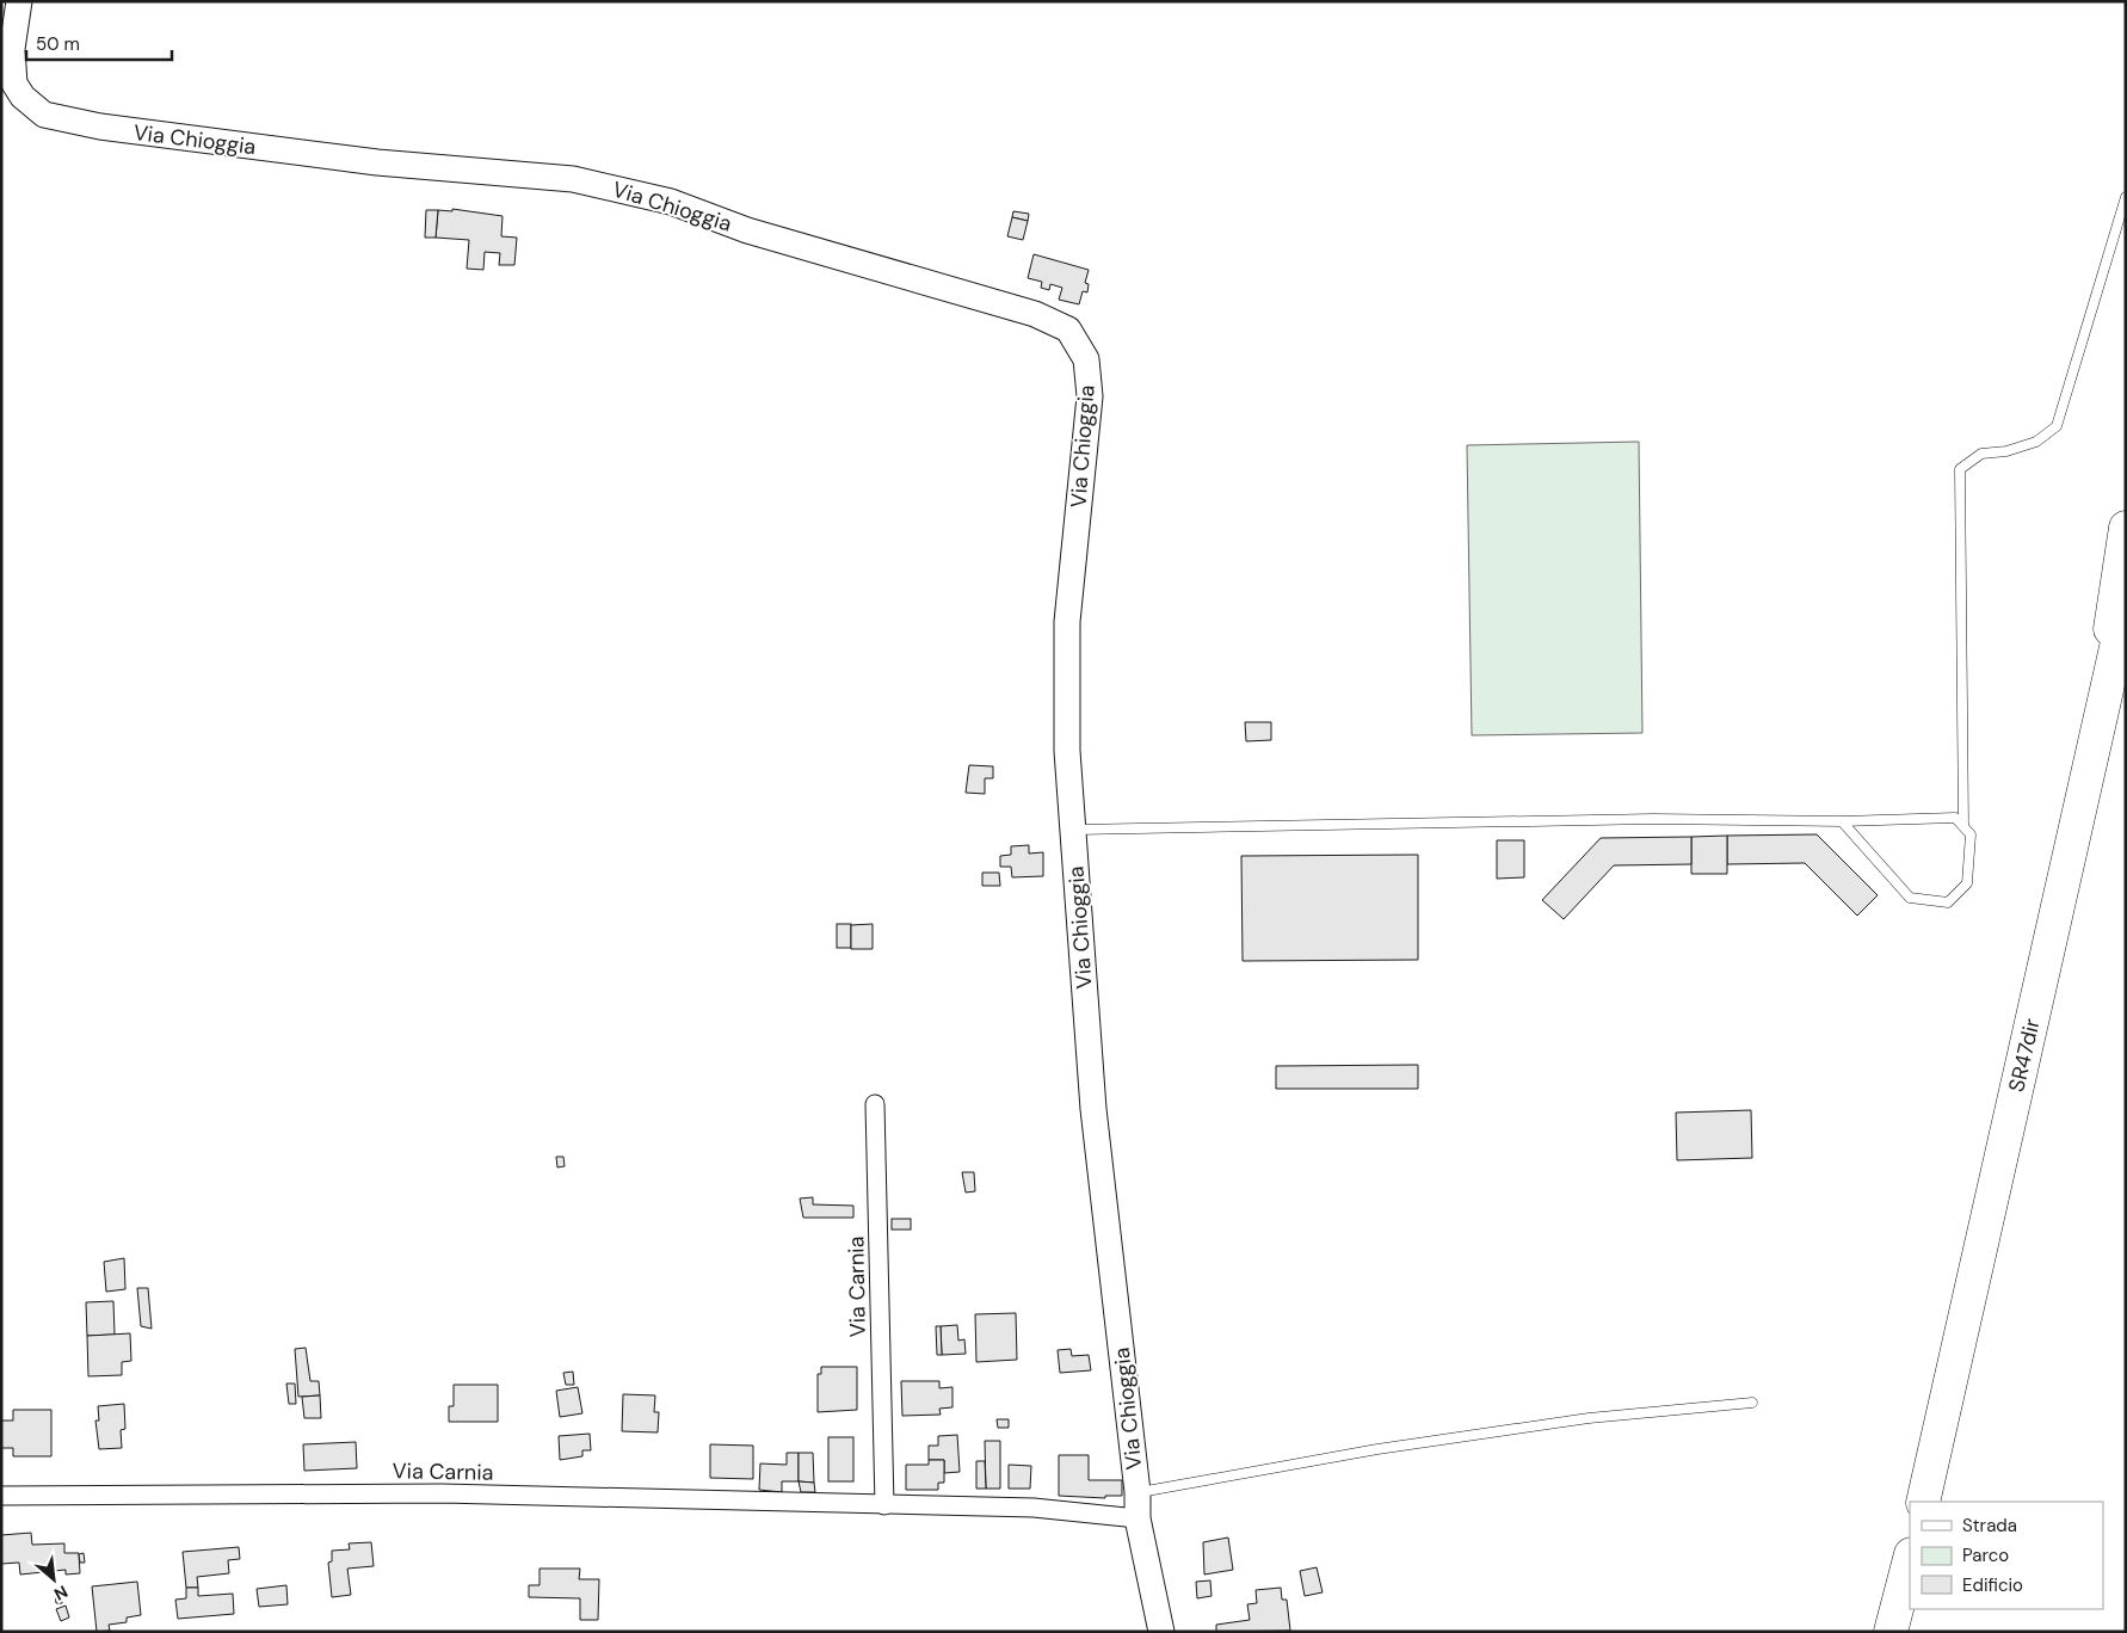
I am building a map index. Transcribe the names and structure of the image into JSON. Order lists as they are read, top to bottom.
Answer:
{
  "streets": {
    "highway": ["SR47dir"],
    "street": ["Via Chioggia", "Via Carnia"]
  },
  "crossings": [
    ["Via Chioggia", "Via Carnia"]
  ],
  "legend": ["Strada", "Parco", "Edificio"],
  "scale_bar": "50 m",
  "north": "bottom right"
}
